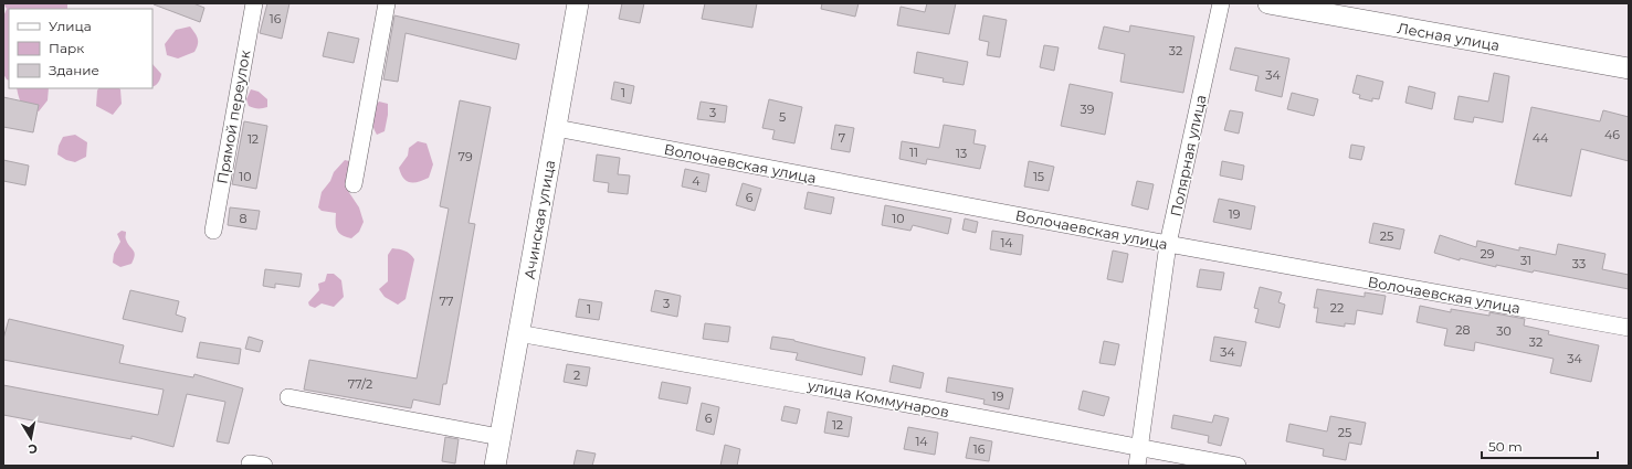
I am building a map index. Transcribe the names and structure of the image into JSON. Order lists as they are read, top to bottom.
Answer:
{
  "streets": {
    "street": [
      "Лесная улица",
      "Прямой переулок",
      "Полярная улица",
      "Волочаевская улица",
      "Ачинская улица",
      "улица Коммунаров"
    ]
  },
  "crossings": [
    ["Полярная улица", "Волочаевская улица"],
    ["Полярная улица", "улица Коммунаров"],
    ["Волочаевская улица", "Ачинская улица"],
    ["Ачинская улица", "улица Коммунаров"]
  ],
  "house_numbers": [
    "16",
    "32",
    "34",
    "1",
    "39",
    "3",
    "5",
    "46",
    "7",
    "44",
    "12",
    "11",
    "13",
    "79",
    "10",
    "15",
    "4",
    "6",
    "19",
    "8",
    "10",
    "25",
    "14",
    "29",
    "31",
    "33",
    "77",
    "3",
    "22",
    "1",
    "28",
    "30",
    "32",
    "34",
    "34",
    "2",
    "77/2",
    "19",
    "6",
    "12",
    "25",
    "14",
    "16"
  ],
  "legend": ["Улица", "Парк", "Здание"],
  "scale_bar": "50 m",
  "north": "bottom"
}
